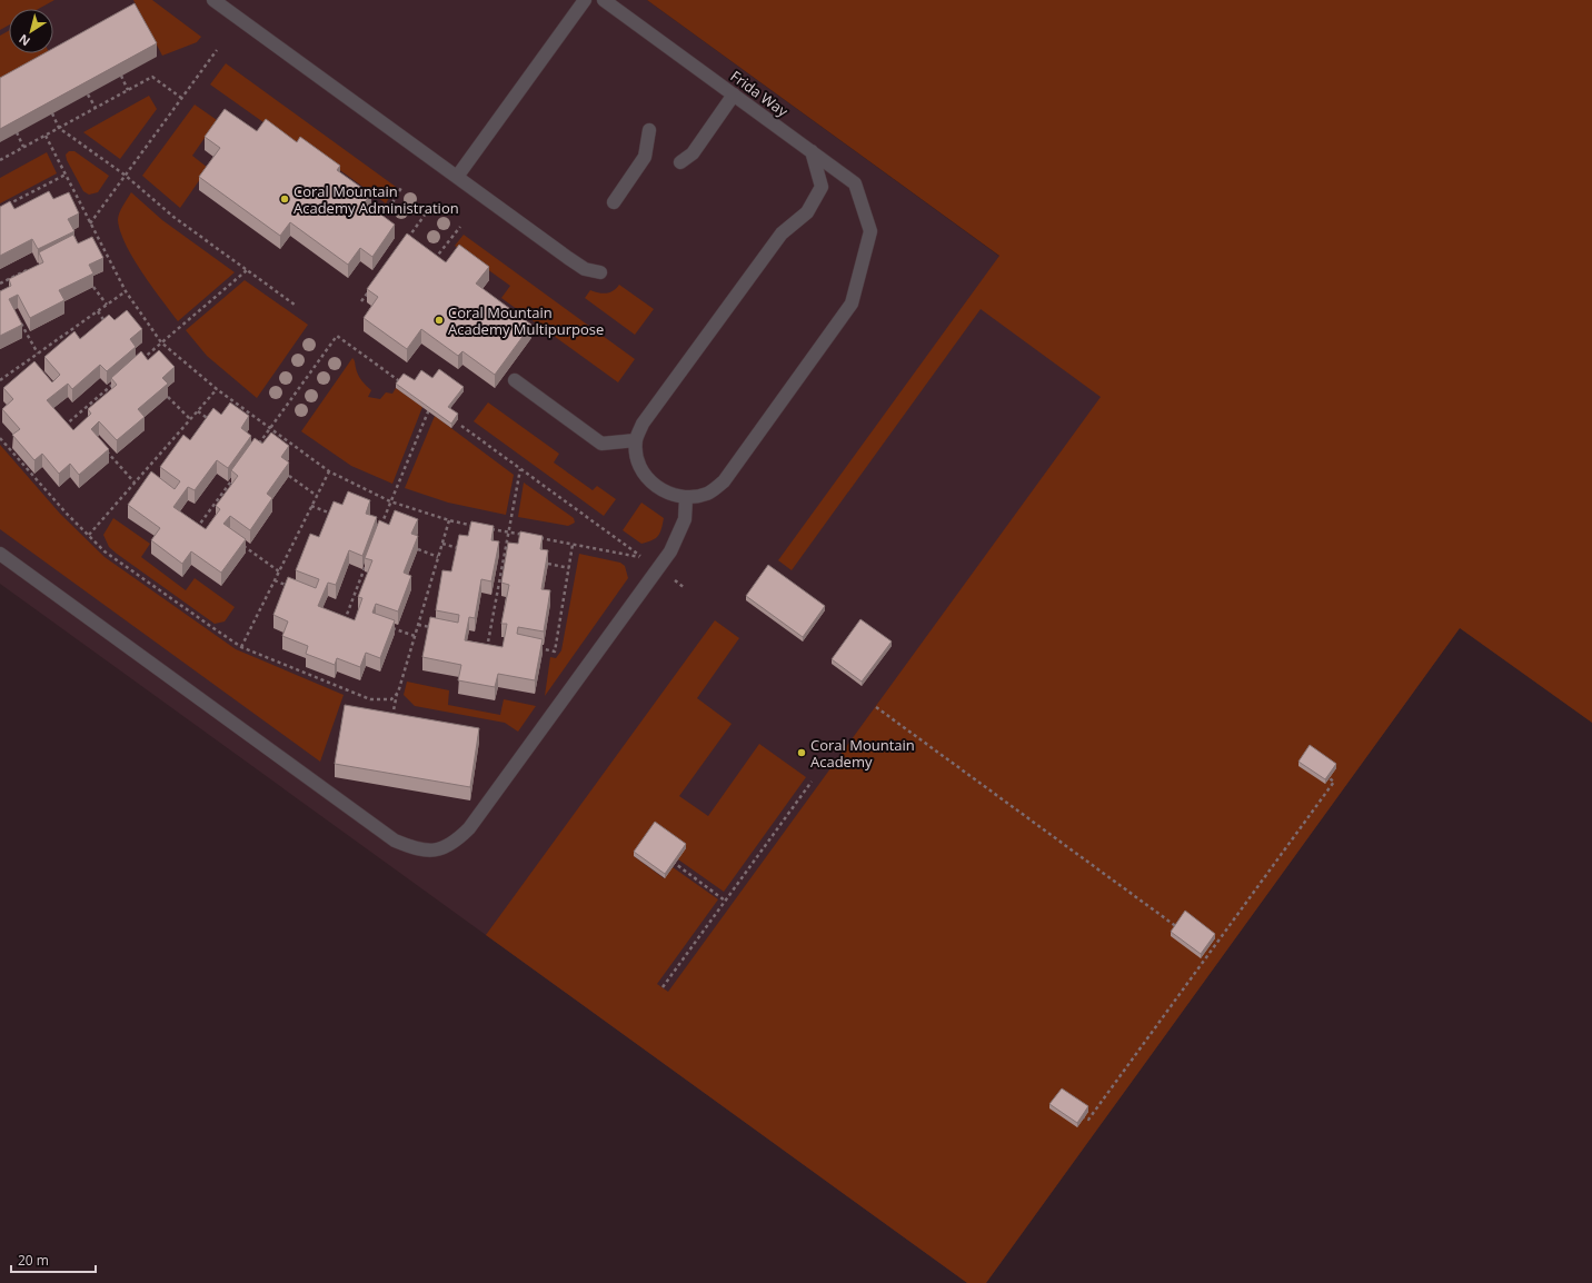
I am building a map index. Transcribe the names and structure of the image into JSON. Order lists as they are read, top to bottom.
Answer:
{
  "streets": {
    "lane": ["Frida Way"]
  },
  "places": ["Coral Mountain Academy Administration", "Coral Mountain Academy Multipurpose", "Coral Mountain Academy"],
  "scale_bar": "20 m",
  "north": "bottom left"
}
